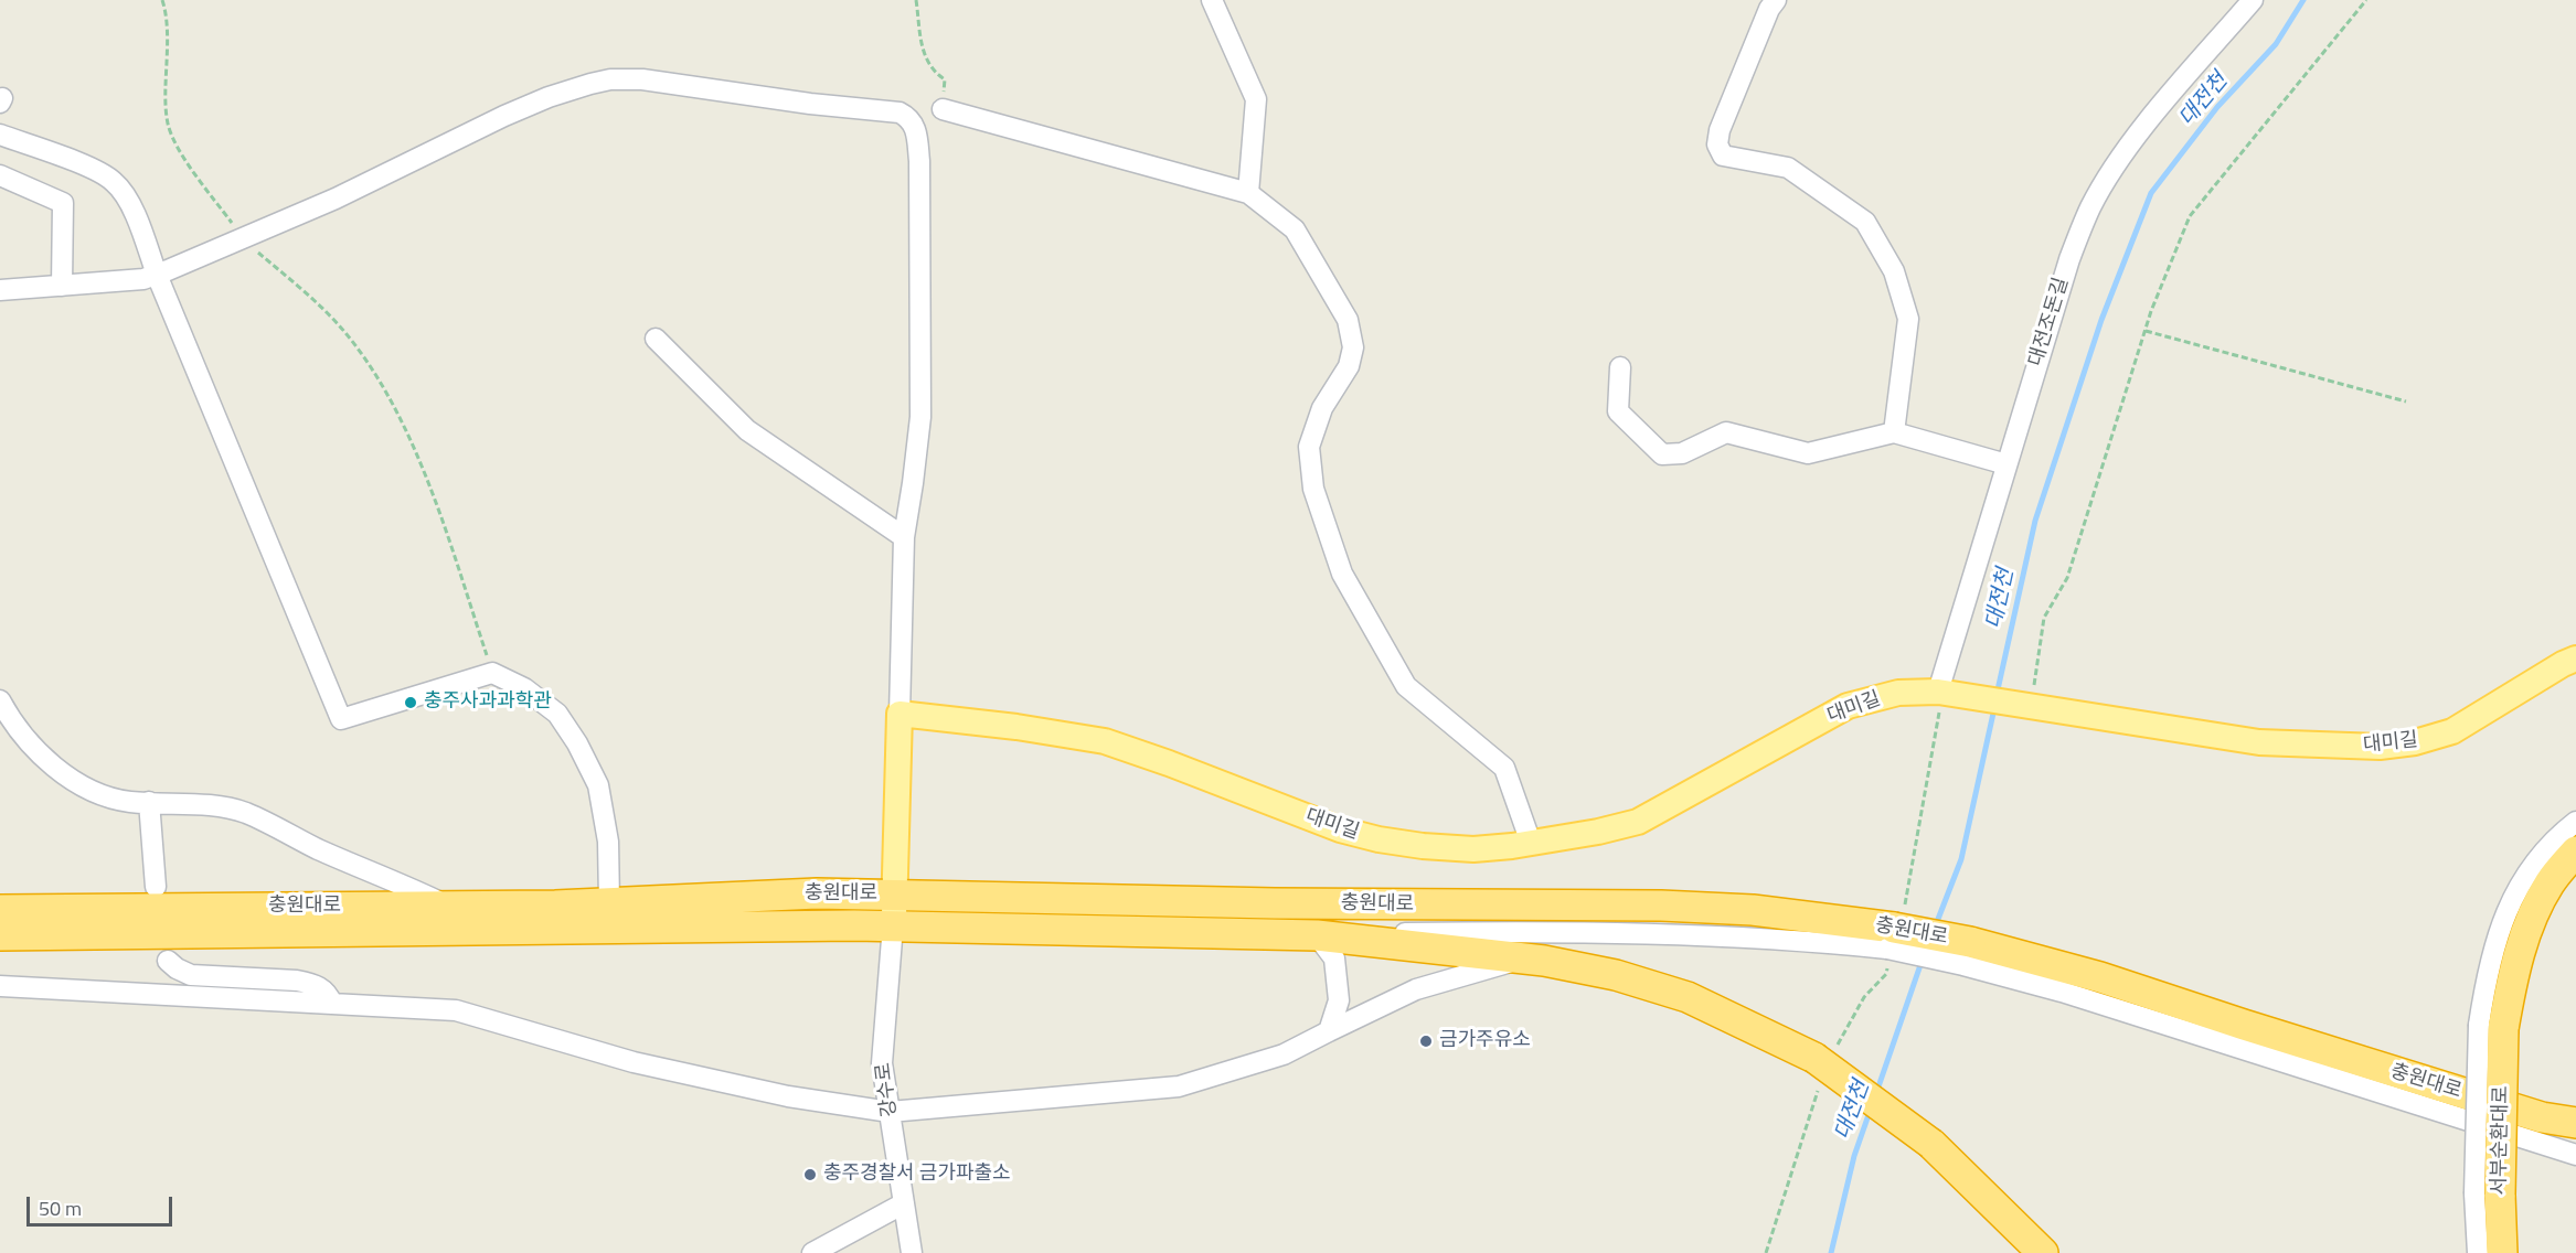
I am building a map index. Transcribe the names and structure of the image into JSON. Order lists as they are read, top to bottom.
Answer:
{
  "streets": {
    "highway": ["충원대로", "서부순환대로"],
    "main road": ["대미길"],
    "street": ["대전조돈길", "강수로"]
  },
  "crossings": [
    ["대전조돈길", "대미길"],
    ["충원대로", "강수로"]
  ],
  "water": ["대전천"],
  "places": ["충주사과과학관", "금가주유소", "충주경찰서 금가파출소"],
  "scale_bar": "50 m"
}
